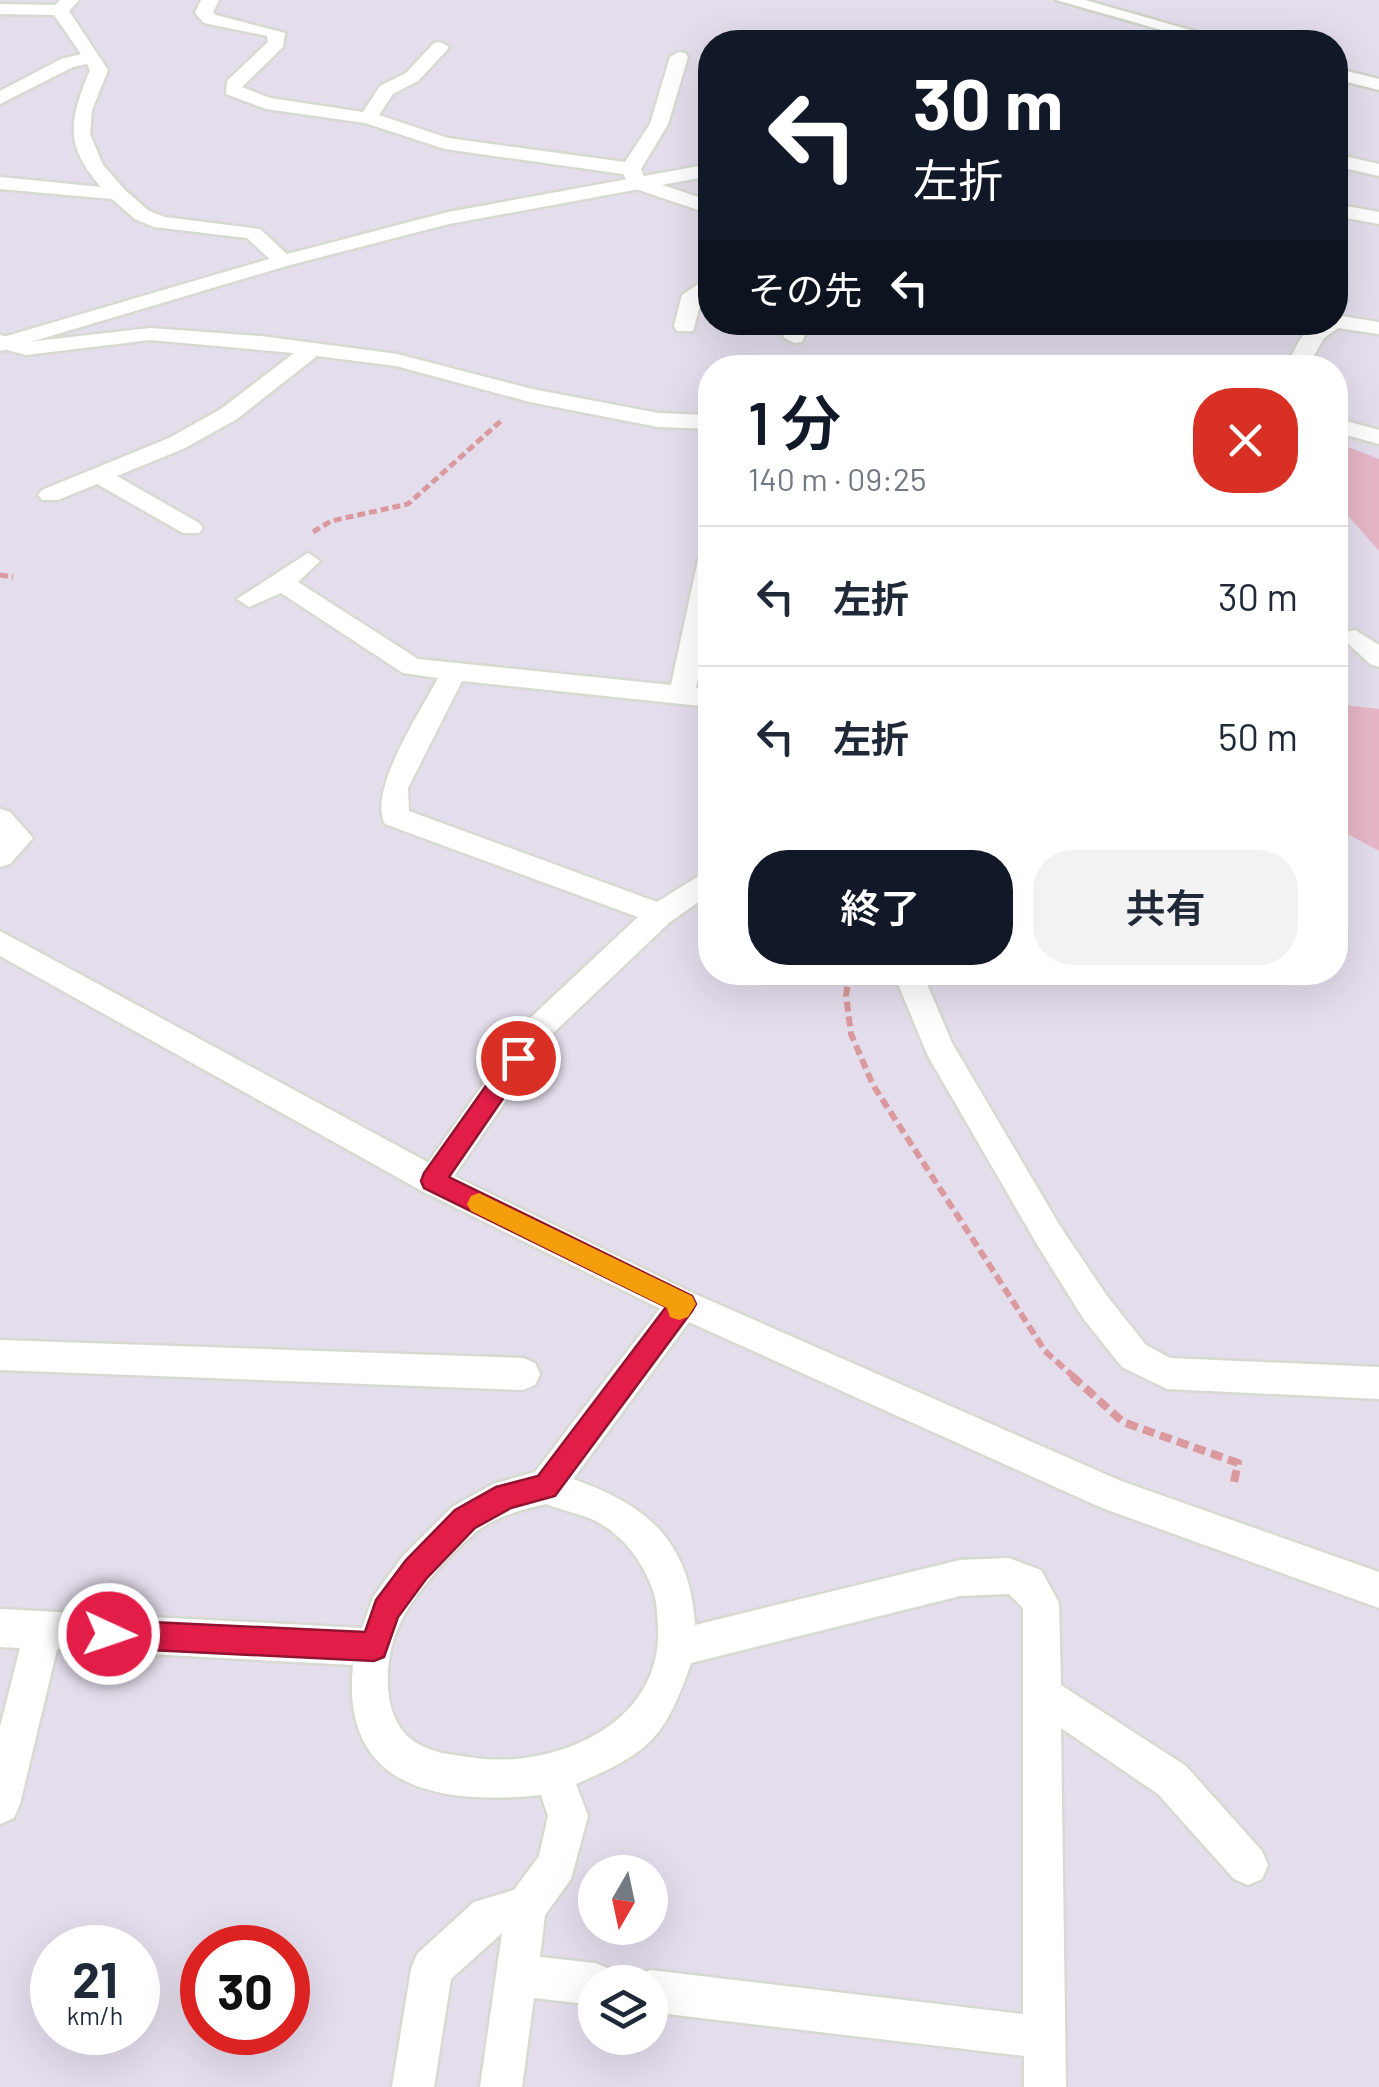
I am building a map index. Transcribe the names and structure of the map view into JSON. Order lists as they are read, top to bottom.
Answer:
{
  "north": "bottom",
  "page": {
    "turn": ["30 m", "左折"],
    "then": "その先",
    "heading": ["1 分", "140 m · 09:25"],
    "list": [
      {
        "name": "左折",
        "value": "30 m"
      },
      {
        "name": "左折",
        "value": "50 m"
      }
    ],
    "buttons": ["終了", "共有"],
    "speed": "21 km/h",
    "limit": "30"
  }
}
